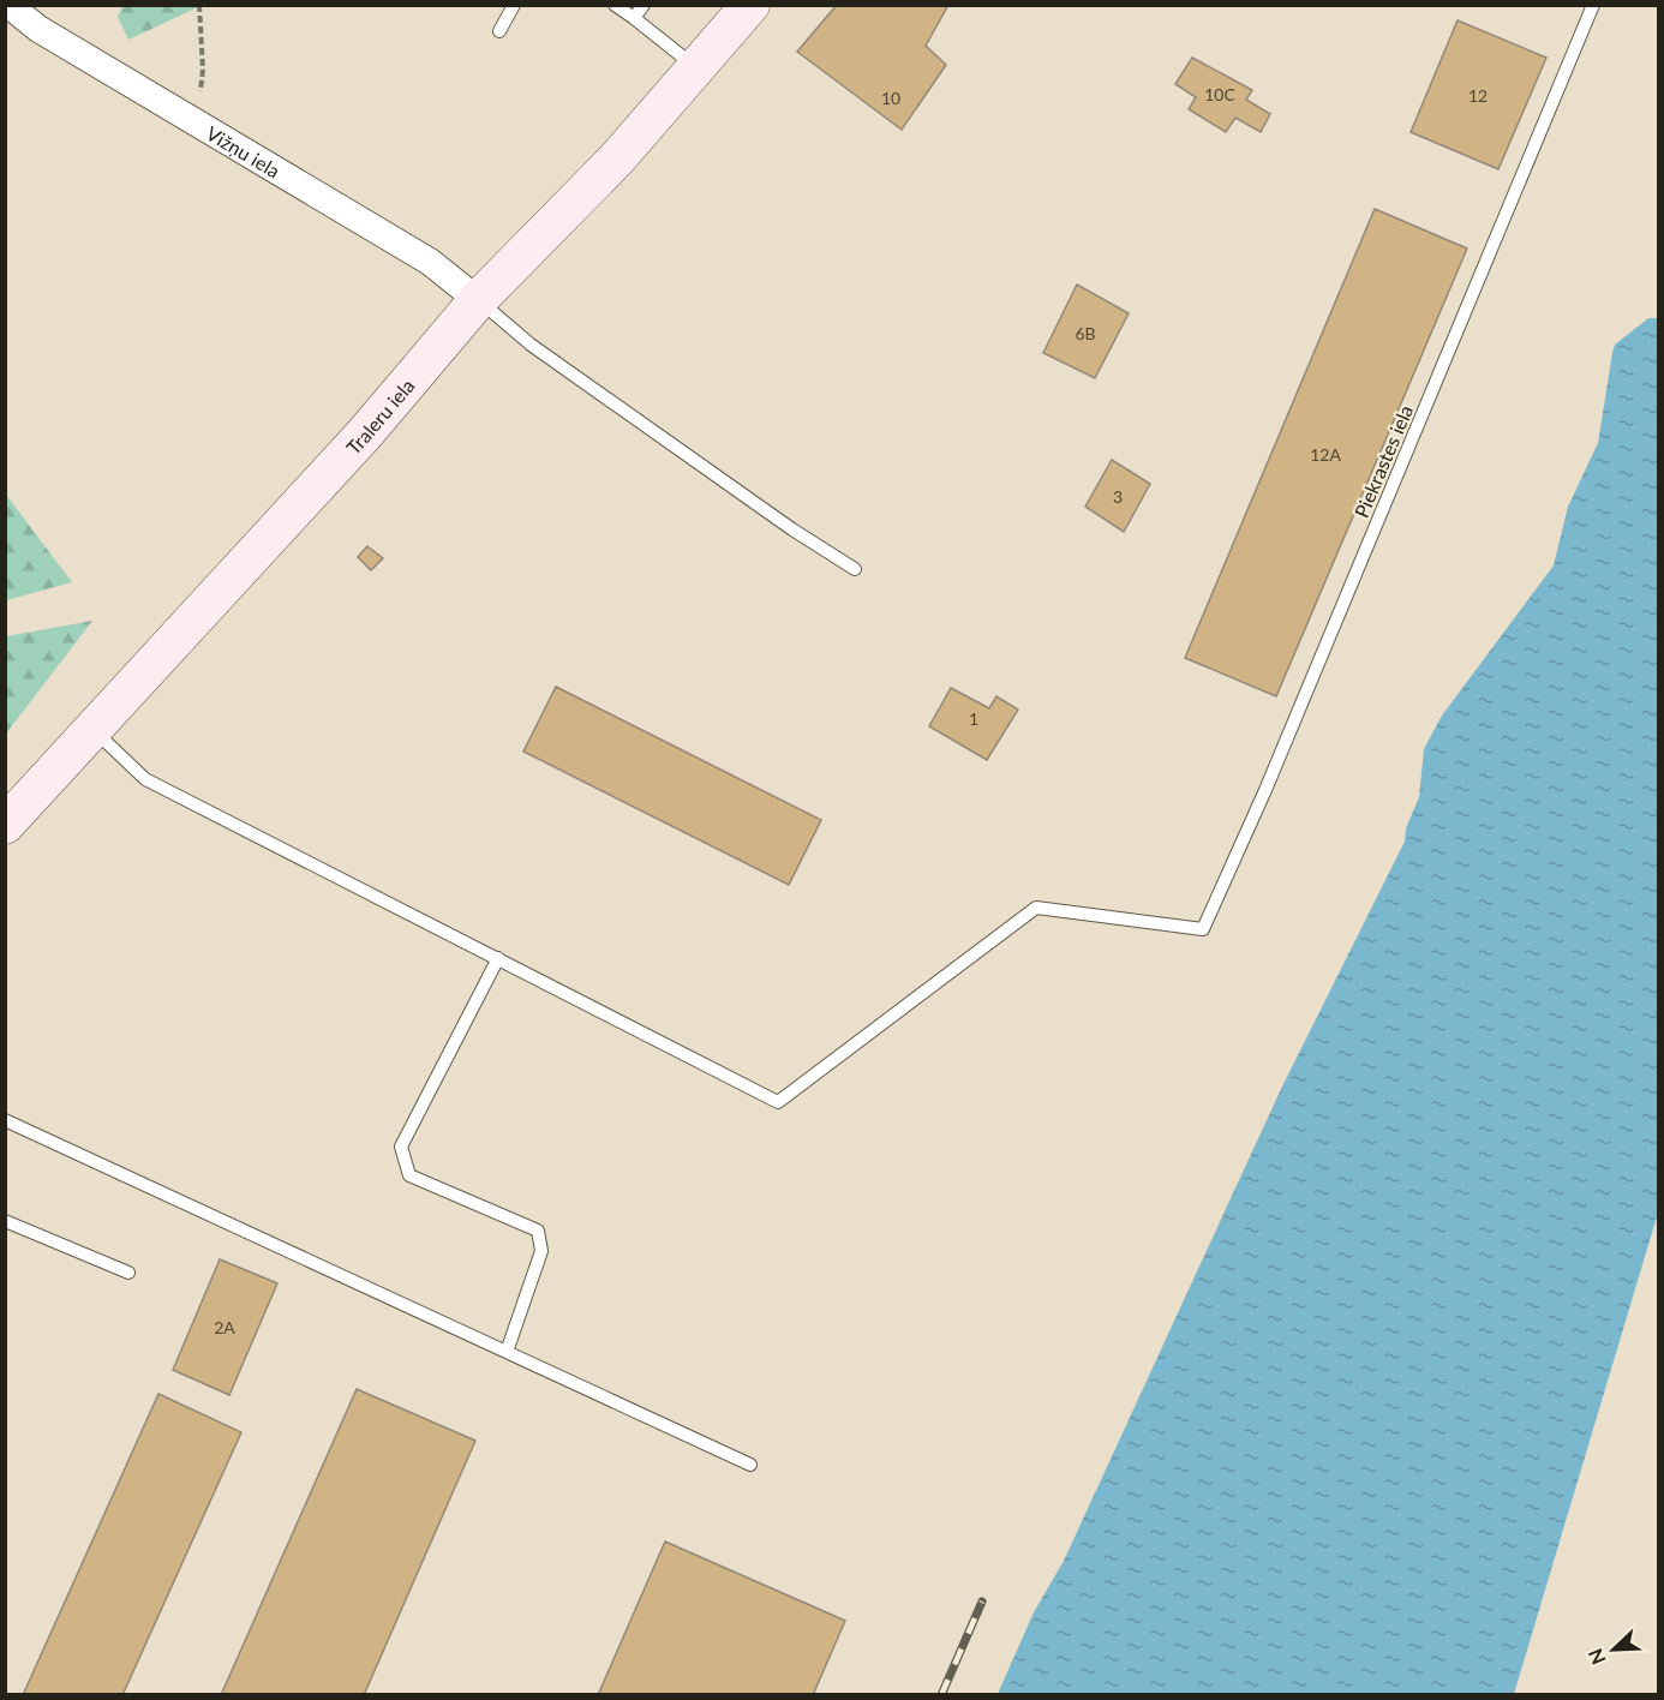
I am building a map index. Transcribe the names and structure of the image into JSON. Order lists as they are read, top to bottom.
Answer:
{
  "streets": {
    "main road": ["Traleru iela"],
    "street": ["Vižņu iela"],
    "lane": ["Piekrastes iela"]
  },
  "crossings": [
    ["Vižņu iela", "Traleru iela"]
  ],
  "house_numbers": [
    "10C",
    "12",
    "10",
    "6B",
    "12A",
    "3",
    "1",
    "2A"
  ],
  "north": "bottom left"
}
